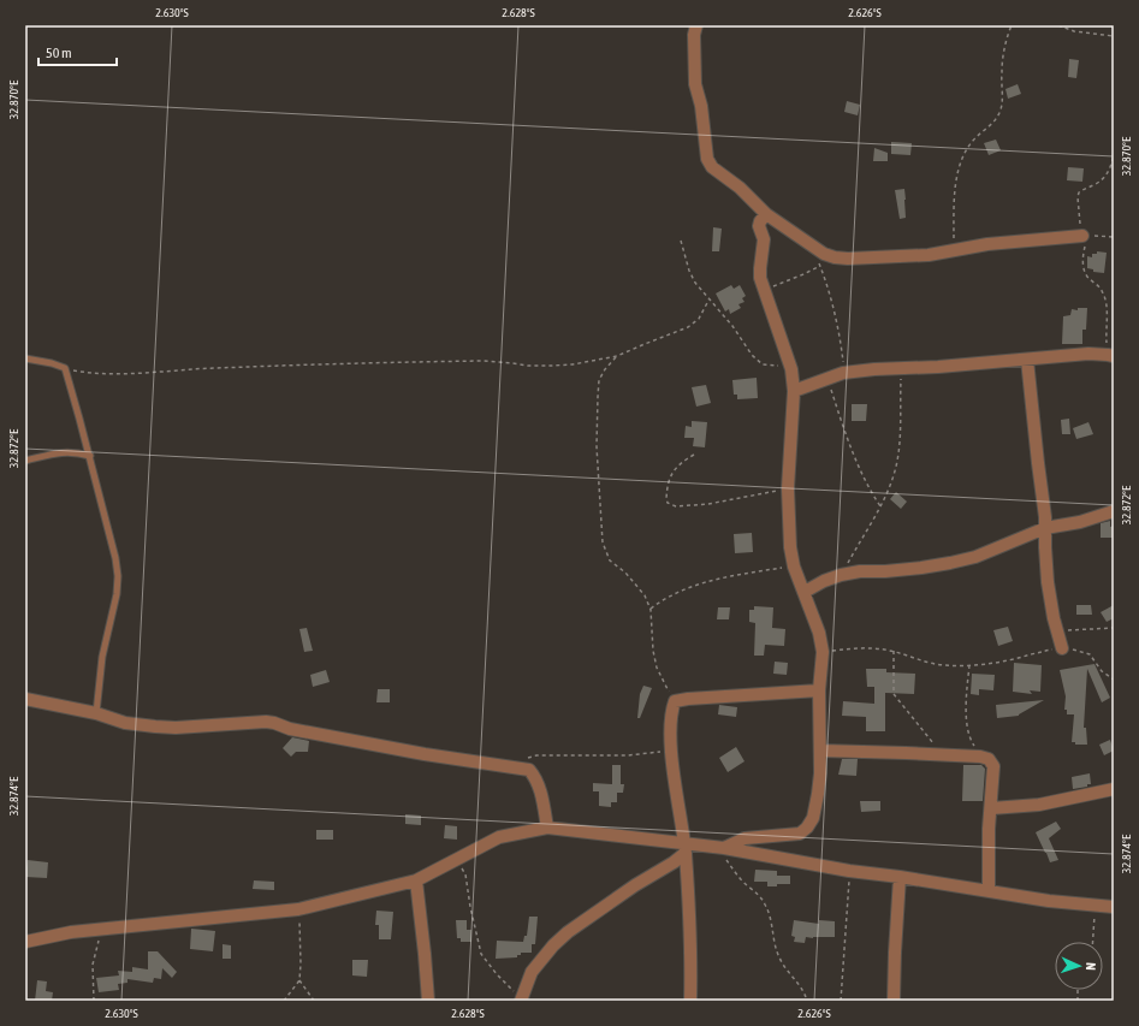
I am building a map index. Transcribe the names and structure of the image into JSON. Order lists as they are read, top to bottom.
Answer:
{
  "scale_bar": "50 m",
  "north": "right",
  "coordinates": [
    "2.630°S",
    "2.628°S",
    "2.626°S",
    "32.870°E",
    "32.872°E",
    "32.874°E"
  ]
}
